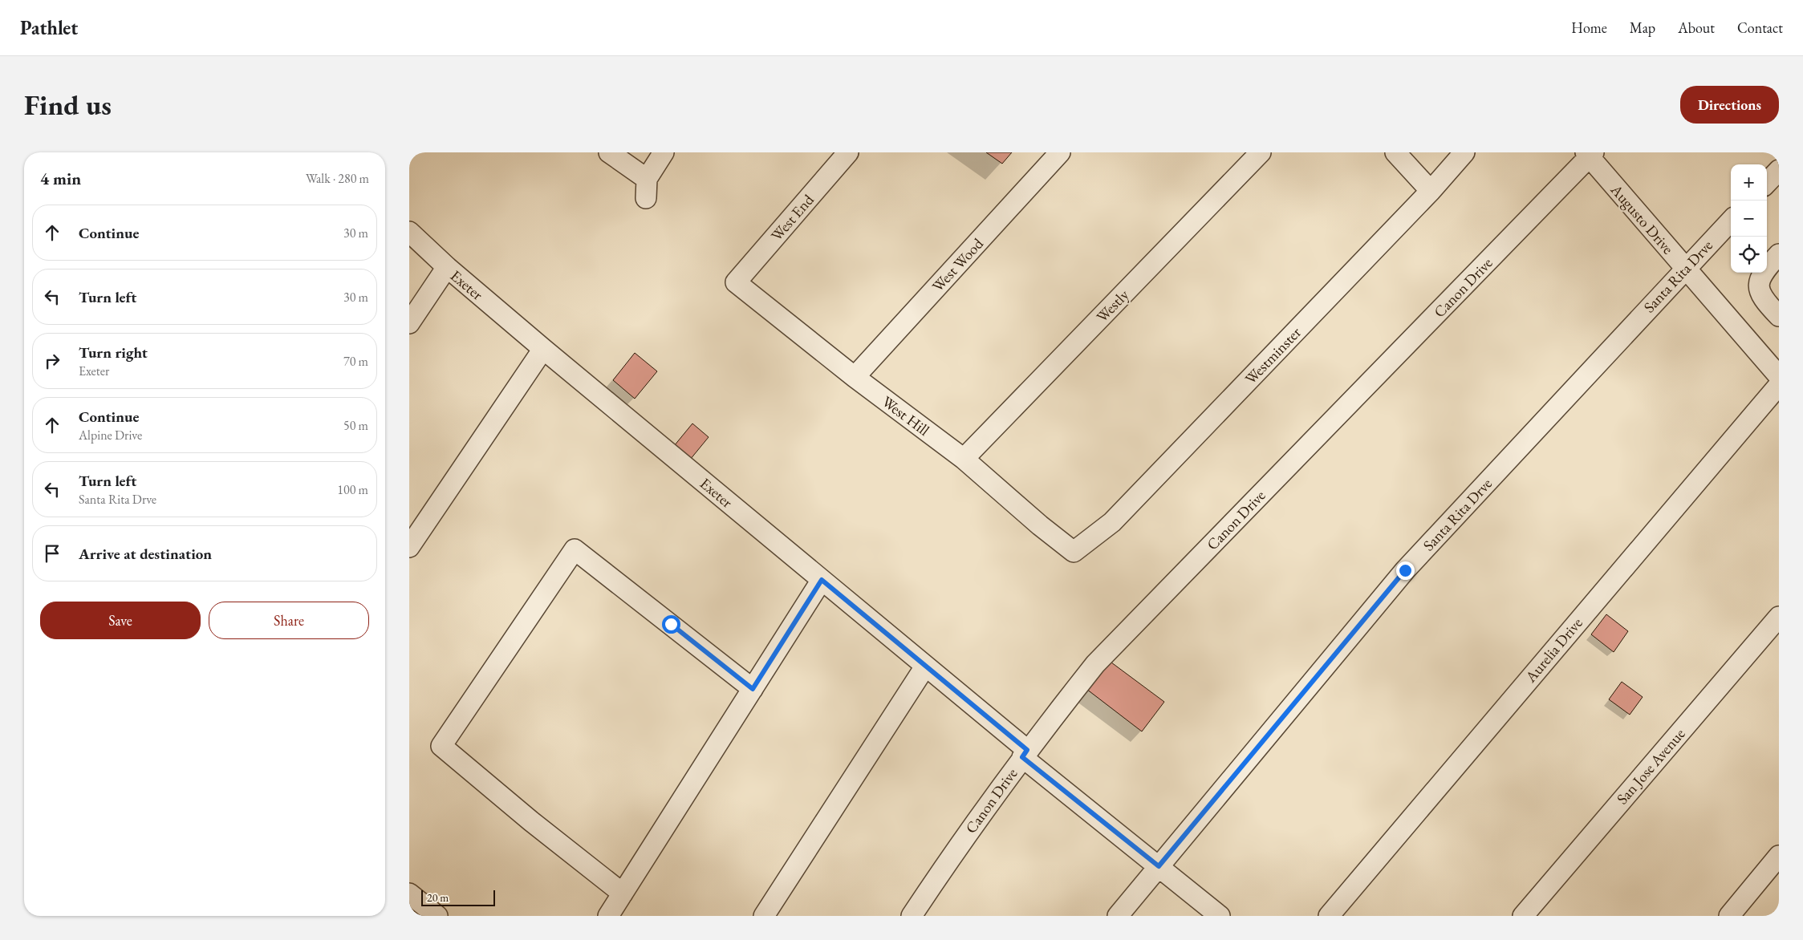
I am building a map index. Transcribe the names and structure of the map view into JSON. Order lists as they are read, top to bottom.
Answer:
{
  "streets": {
    "street": [
      "West End",
      "Augusto Drive",
      "West Wood",
      "Santa Rita Drve",
      "Exeter",
      "Canon Drive",
      "Westly",
      "Westminster",
      "West Hill",
      "Aurelia Drive",
      "San Jose Avenue"
    ]
  },
  "crossings": [
    ["West End", "West Hill"],
    ["Augusto Drive", "Santa Rita Drve"],
    ["Augusto Drive", "Canon Drive"],
    ["West Wood", "West Hill"],
    ["Santa Rita Drve", "Exeter"],
    ["Exeter", "Canon Drive"],
    ["Westly", "West Hill"],
    ["Westminster", "West Hill"]
  ],
  "scale_bar": "20 m",
  "page": {
    "header": "Pathlet",
    "nav": [
      "Home",
      "Map",
      "About",
      "Contact"
    ],
    "buttons": [
      "Directions",
      ["Save", "Share"]
    ],
    "title": "Find us",
    "heading": ["4 min", "Walk · 280 m"],
    "map_buttons": ["+", "−"],
    "list": [
      ["Continue", "30 m"],
      ["Turn left", "30 m"],
      ["Turn right", "Exeter", "70 m"],
      ["Continue", "Alpine Drive", "50 m"],
      ["Turn left", "Santa Rita Drve", "100 m"],
      "Arrive at destination"
    ],
    "scale": "20 m"
  }
}
